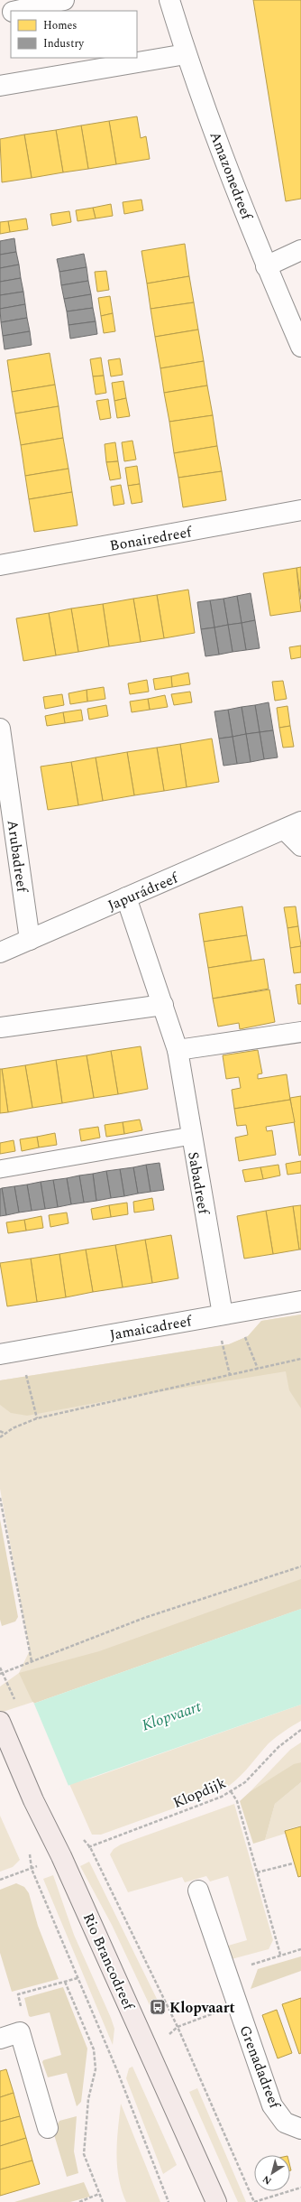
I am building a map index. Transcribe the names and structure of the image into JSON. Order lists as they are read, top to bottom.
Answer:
{
  "streets": {
    "street": [
      "Amazonedreef",
      "Bonairedreef",
      "Arubadreef",
      "Japurádreef",
      "Sabadreef",
      "Jamaicadreef",
      "Rio Brancodreef",
      "Grenadadreef"
    ],
    "path": ["Klopdijk"]
  },
  "crossings": [
    ["Arubadreef", "Japurádreef"],
    ["Japurádreef", "Sabadreef"],
    ["Sabadreef", "Jamaicadreef"]
  ],
  "water": ["Klopvaart"],
  "places": {
    "bus stop": ["Klopvaart"]
  },
  "legend": ["Homes", "Industry"],
  "north": "bottom left"
}
